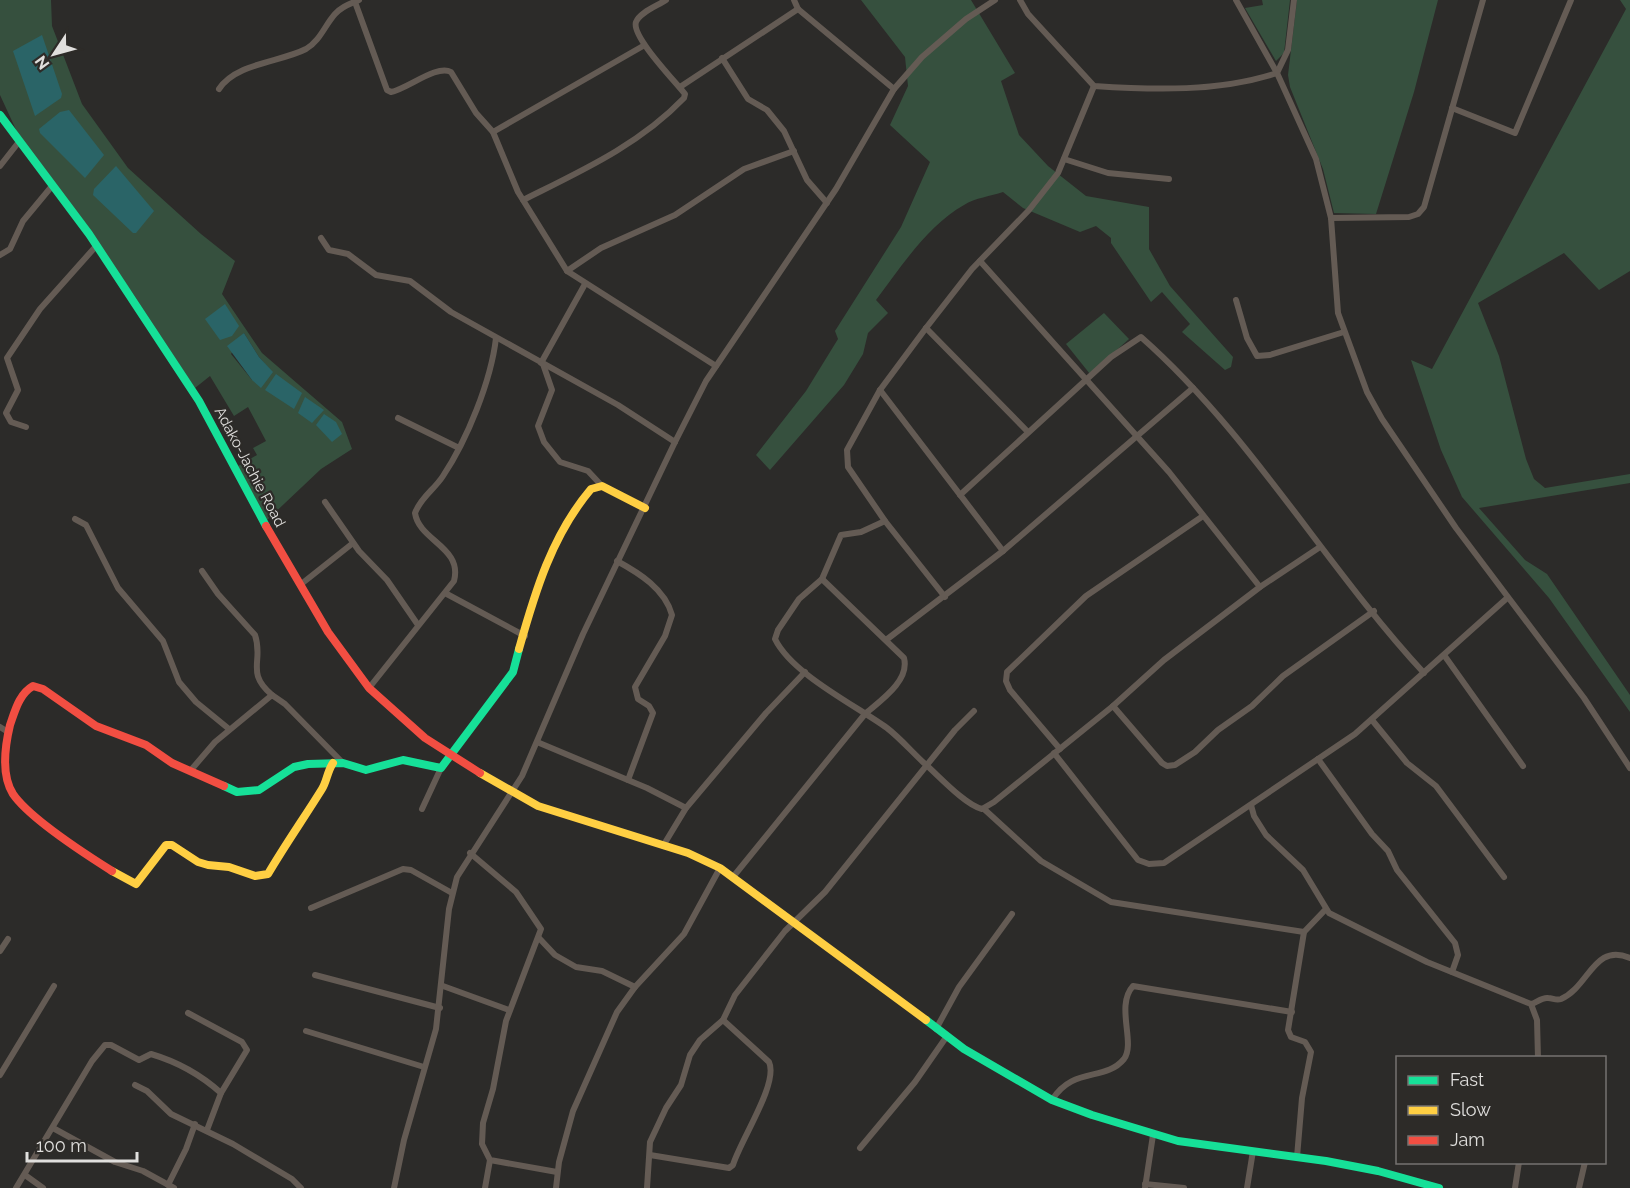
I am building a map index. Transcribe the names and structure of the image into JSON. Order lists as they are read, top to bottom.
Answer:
{
  "streets": {
    "street": ["Adako-Jachie Road"]
  },
  "legend": ["Fast", "Slow", "Jam"],
  "scale_bar": "100 m",
  "north": "bottom left"
}
